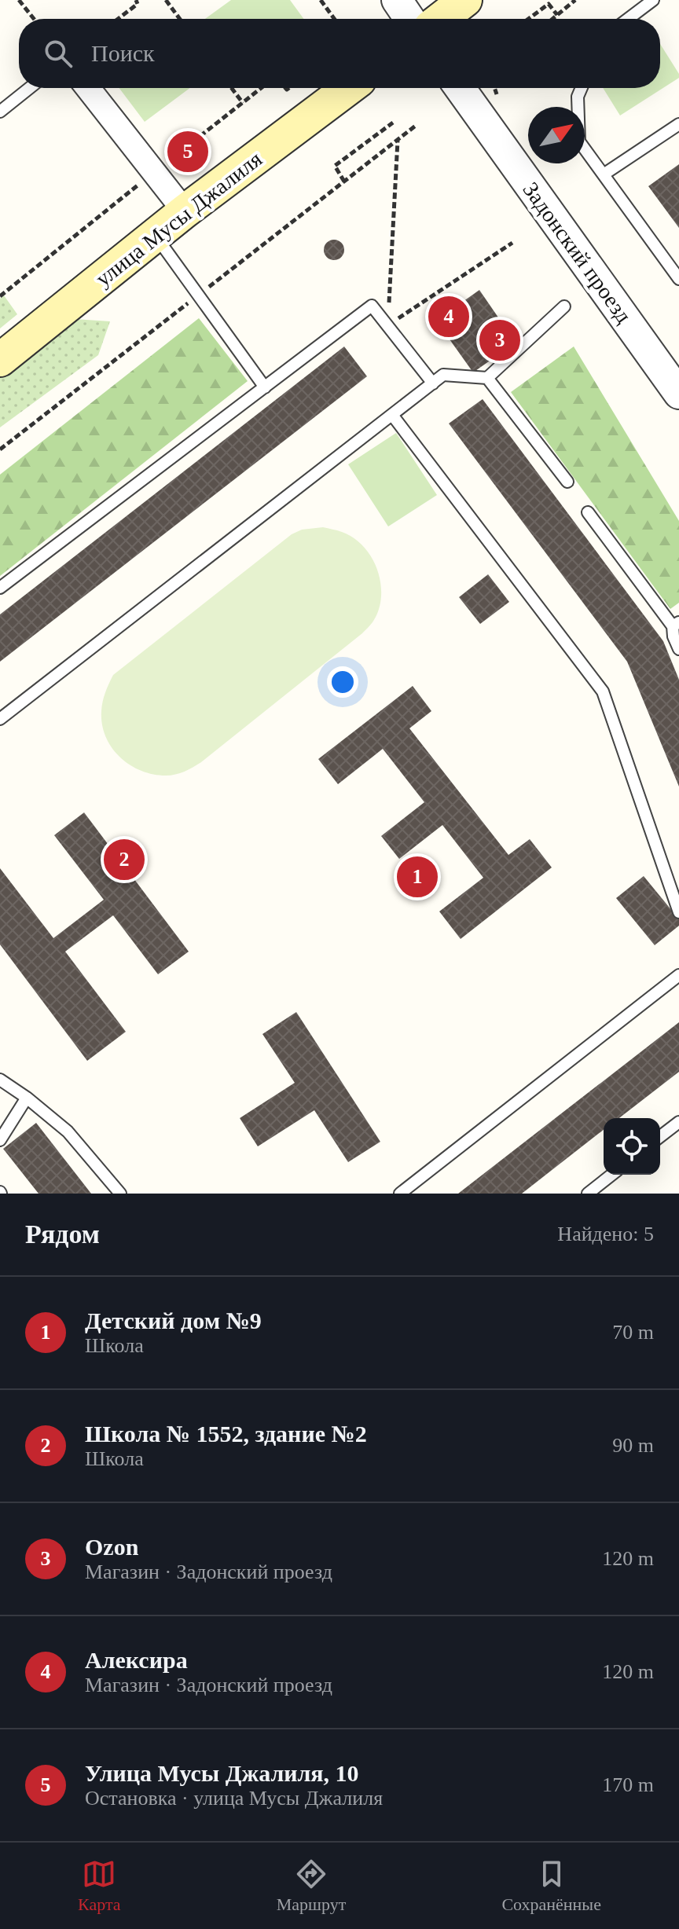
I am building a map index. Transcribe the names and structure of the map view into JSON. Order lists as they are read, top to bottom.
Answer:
{
  "streets": {
    "main road": ["улица Мусы Джалиля"],
    "street": ["Задонский проезд"]
  },
  "north": "top right",
  "page": {
    "search": "Поиск",
    "pins": [
      "5",
      "4",
      "3",
      "2",
      "1"
    ],
    "heading": ["Рядом", "Найдено: 5"],
    "list": [
      {
        "mark": "1",
        "name": "Детский дом №9",
        "note": "Школа",
        "value": "70 m"
      },
      {
        "mark": "2",
        "name": "Школа № 1552, здание №2",
        "note": "Школа",
        "value": "90 m"
      },
      {
        "mark": "3",
        "name": "Ozon",
        "note": "Магазин · Задонский проезд",
        "value": "120 m"
      },
      {
        "mark": "4",
        "name": "Алексира",
        "note": "Магазин · Задонский проезд",
        "value": "120 m"
      },
      {
        "mark": "5",
        "name": "Улица Мусы Джалиля, 10",
        "note": "Остановка · улица Мусы Джалиля",
        "value": "170 m"
      }
    ],
    "nav": ["Карта", "Маршрут", "Сохранённые"]
  }
}
